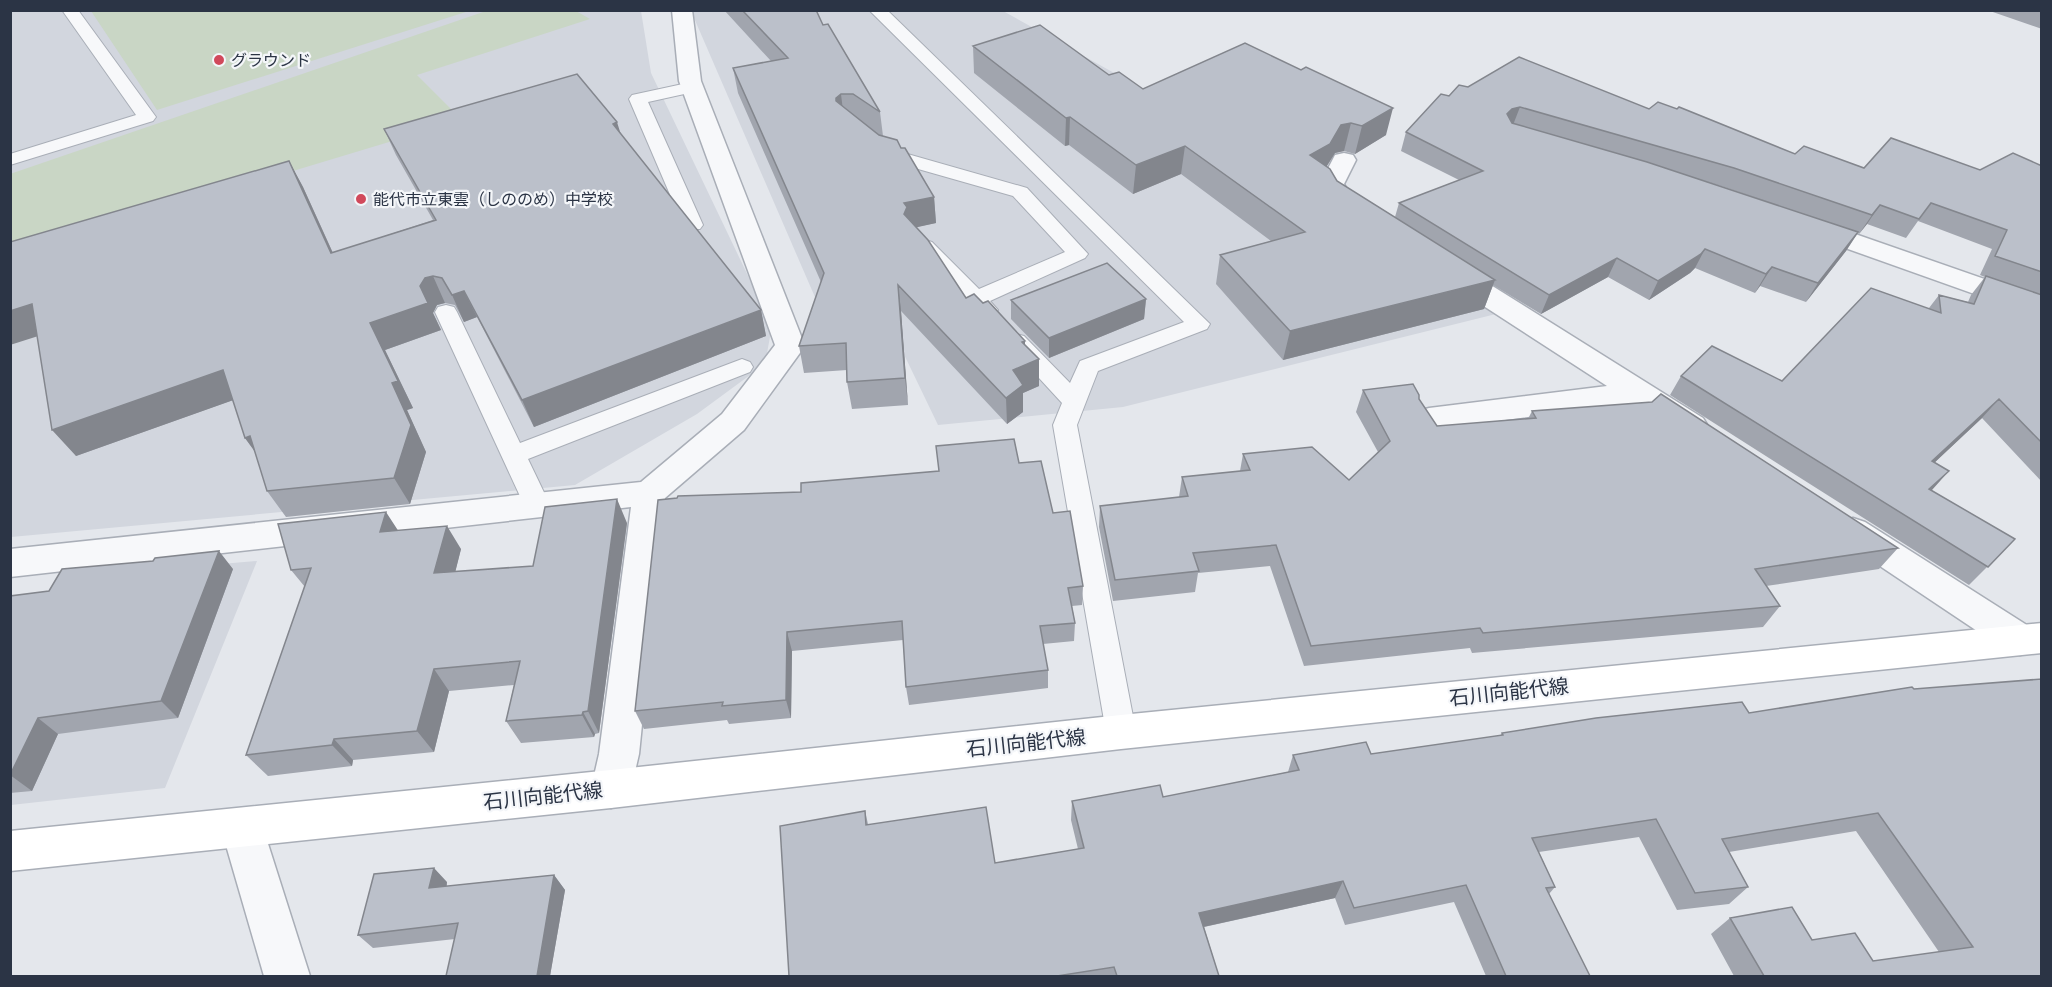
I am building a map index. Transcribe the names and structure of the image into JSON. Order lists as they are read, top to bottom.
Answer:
{
  "streets": {
    "main road": ["石川向能代線"]
  },
  "places": ["グラウンド", "能代市立東雲（しののめ）中学校"]
}
